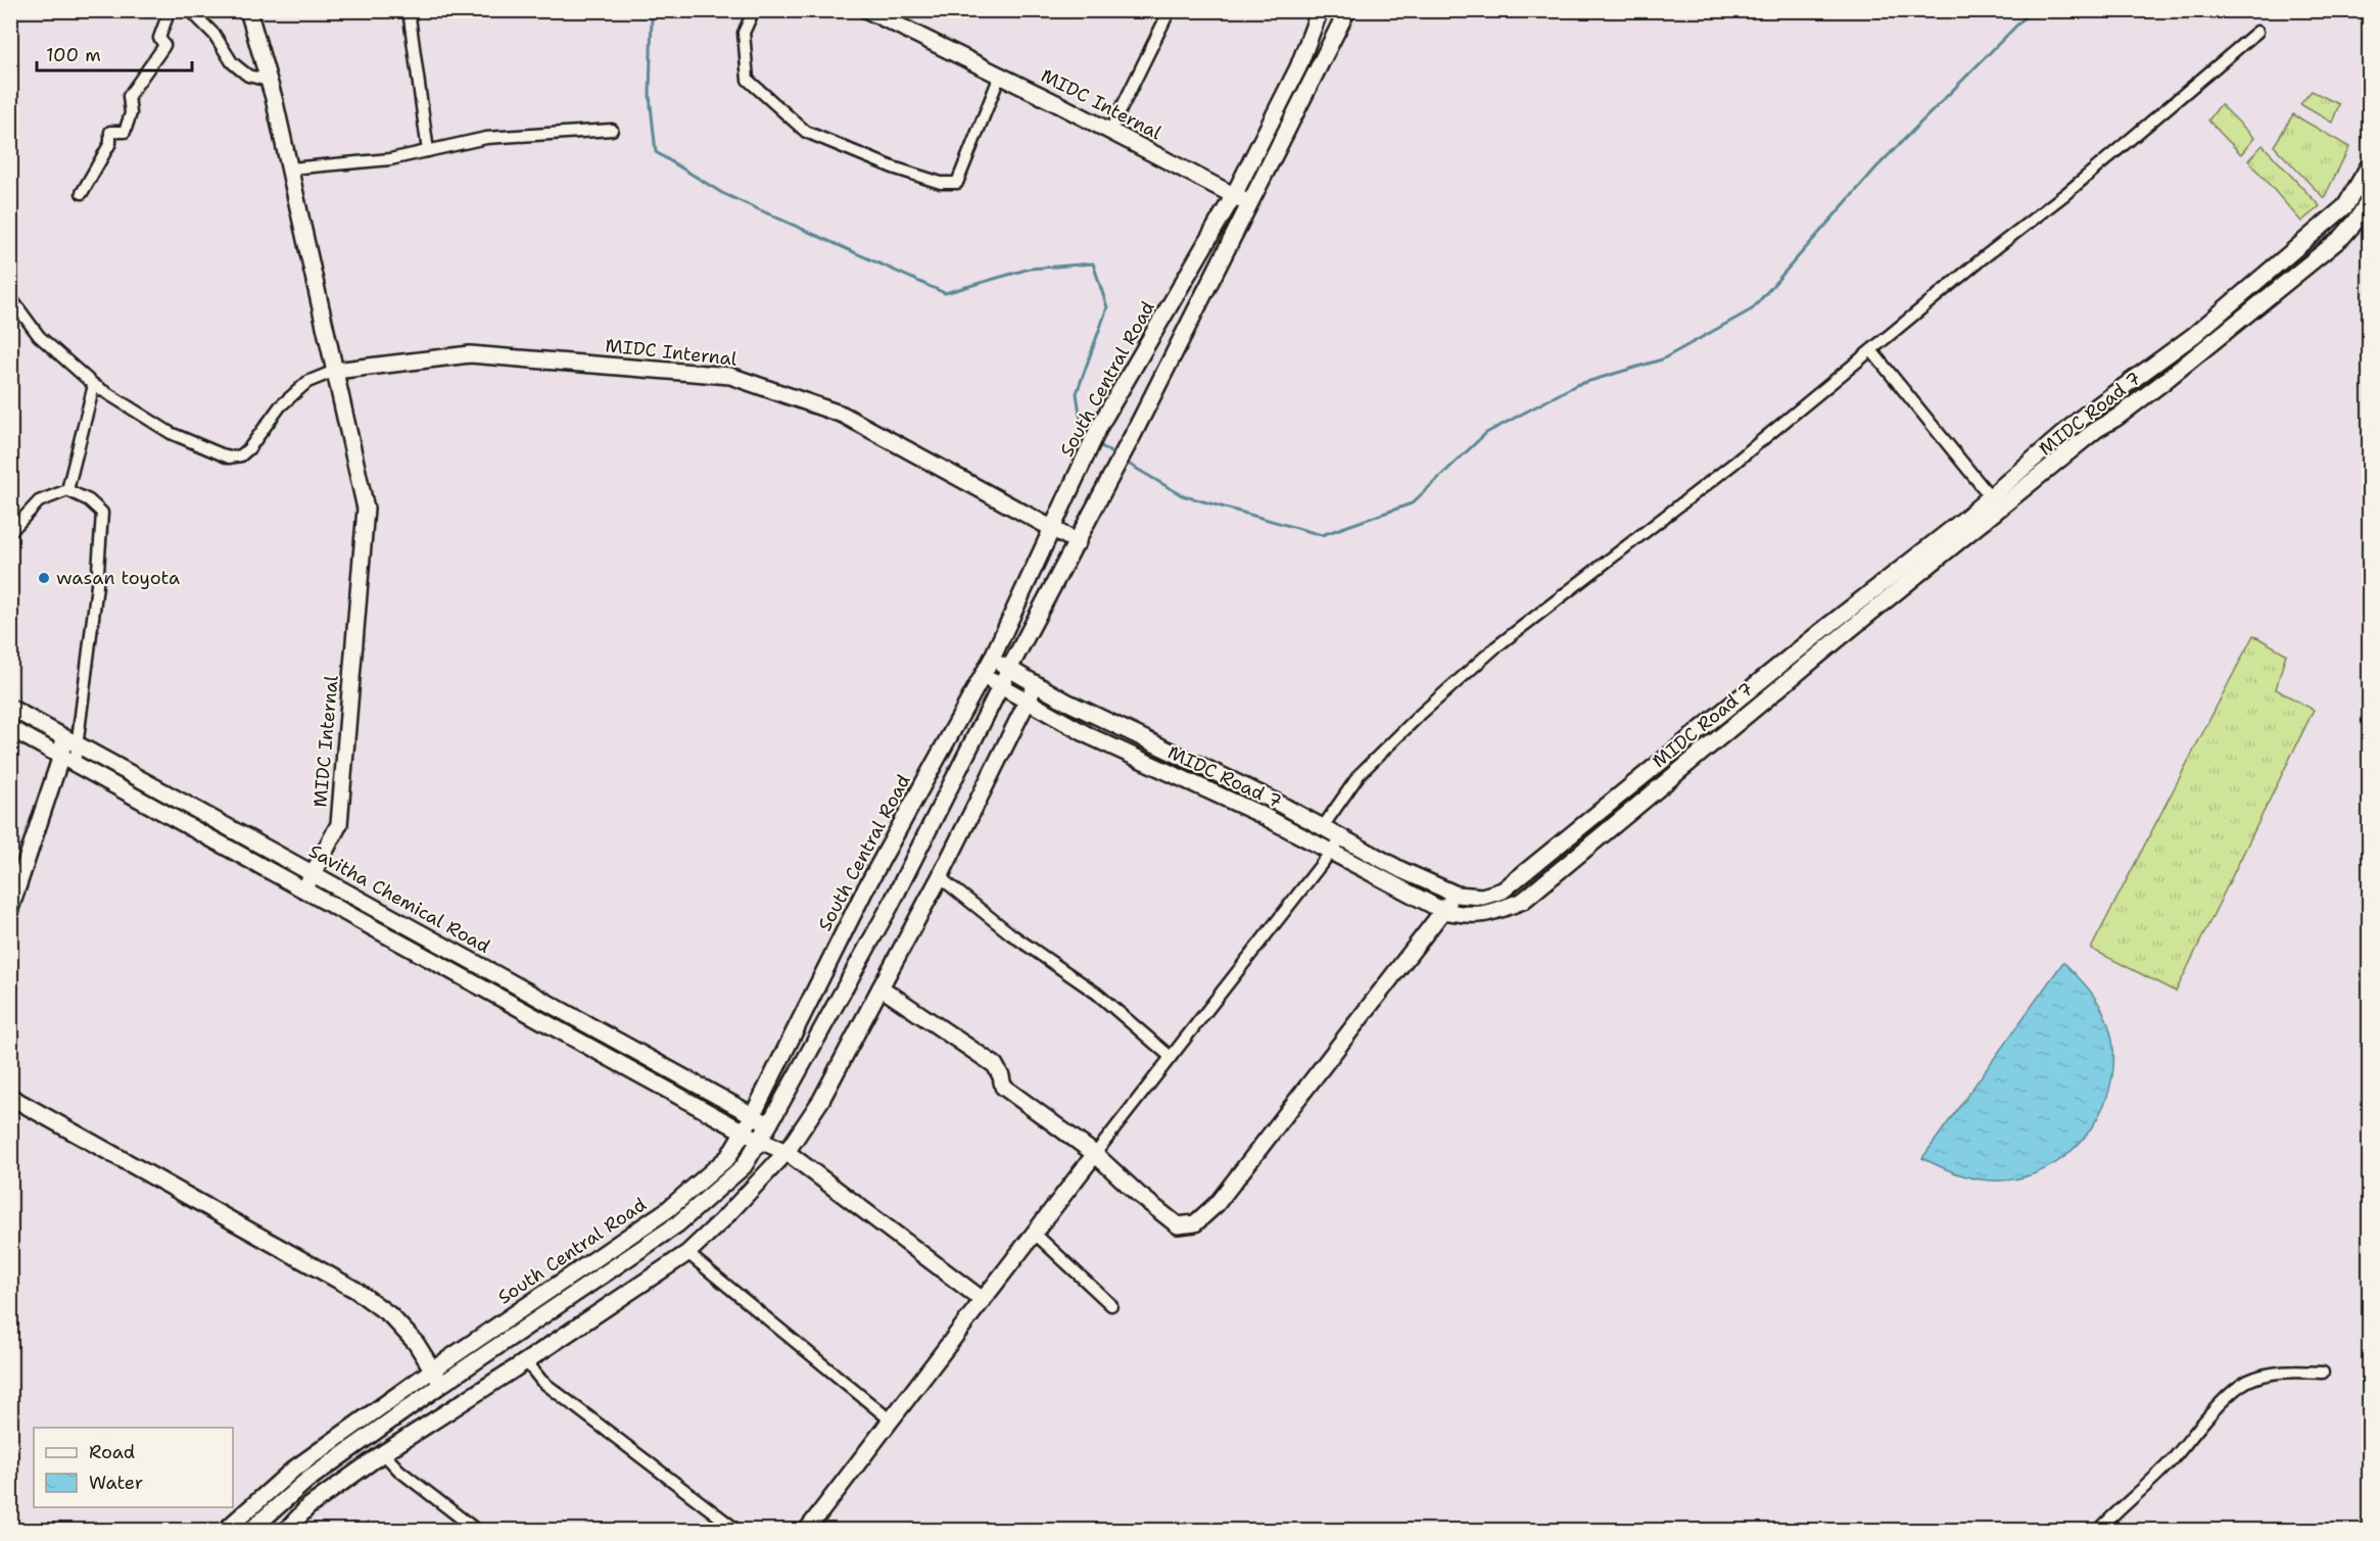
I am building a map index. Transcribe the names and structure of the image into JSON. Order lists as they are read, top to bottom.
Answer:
{
  "streets": {
    "street": [
      "MIDC Internal",
      "South Central Road",
      "MIDC Road 7",
      "Savitha Chemical Road"
    ]
  },
  "crossings": [
    ["MIDC Internal", "South Central Road"],
    ["MIDC Internal", "Savitha Chemical Road"],
    ["South Central Road", "MIDC Road 7"],
    ["South Central Road", "Savitha Chemical Road"]
  ],
  "places": ["wasan toyota"],
  "legend": ["Road", "Water"],
  "scale_bar": "100 m"
}
